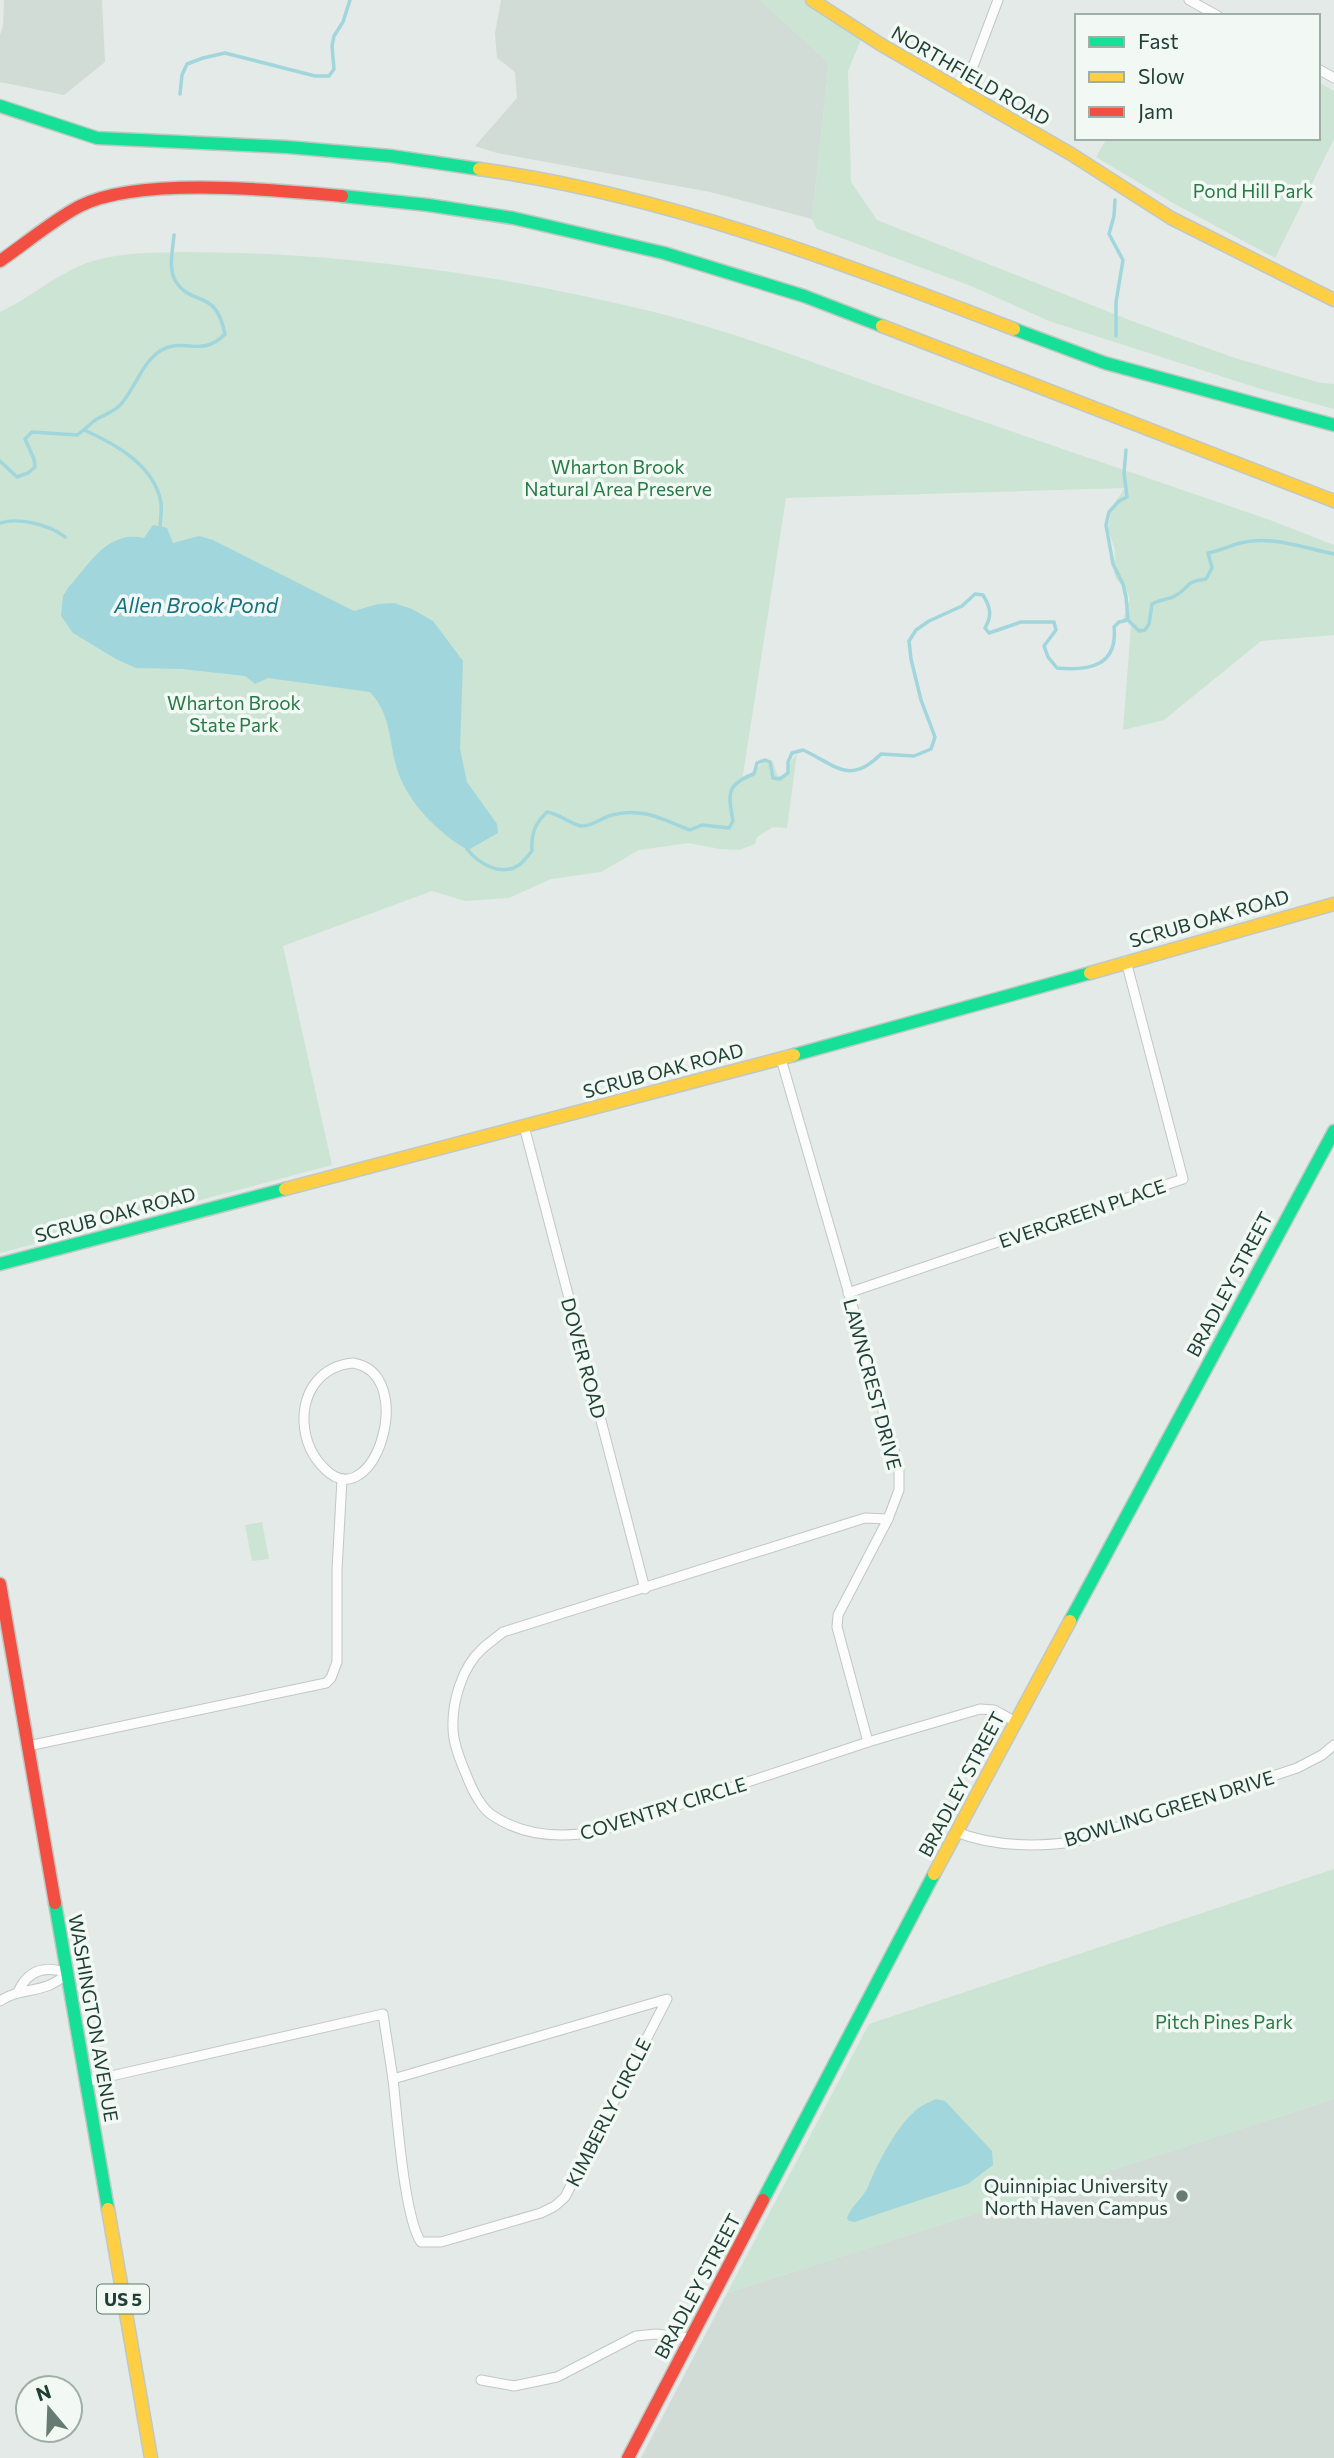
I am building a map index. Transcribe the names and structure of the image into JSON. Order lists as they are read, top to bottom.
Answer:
{
  "streets": {
    "main road": [
      "NORTHFIELD ROAD",
      "SCRUB OAK ROAD",
      "BRADLEY STREET",
      "WASHINGTON AVENUE",
      "US 5"
    ],
    "street": [
      "EVERGREEN PLACE",
      "DOVER ROAD",
      "LAWNCREST DRIVE",
      "COVENTRY CIRCLE",
      "BOWLING GREEN DRIVE",
      "KIMBERLY CIRCLE"
    ]
  },
  "crossings": [
    ["SCRUB OAK ROAD", "EVERGREEN PLACE"],
    ["SCRUB OAK ROAD", "DOVER ROAD"],
    ["SCRUB OAK ROAD", "LAWNCREST DRIVE"],
    ["EVERGREEN PLACE", "LAWNCREST DRIVE"],
    ["BRADLEY STREET", "COVENTRY CIRCLE"],
    ["BRADLEY STREET", "BOWLING GREEN DRIVE"],
    ["DOVER ROAD", "COVENTRY CIRCLE"],
    ["LAWNCREST DRIVE", "COVENTRY CIRCLE"],
    ["WASHINGTON AVENUE", "KIMBERLY CIRCLE"]
  ],
  "water": ["Allen Brook Pond"],
  "parks": [
    "Pond Hill Park",
    "Wharton Brook Natural Area Preserve",
    "Wharton Brook State Park",
    "Pitch Pines Park"
  ],
  "places": ["Quinnipiac University North Haven Campus"],
  "legend": ["Fast", "Slow", "Jam"],
  "north": "top"
}
